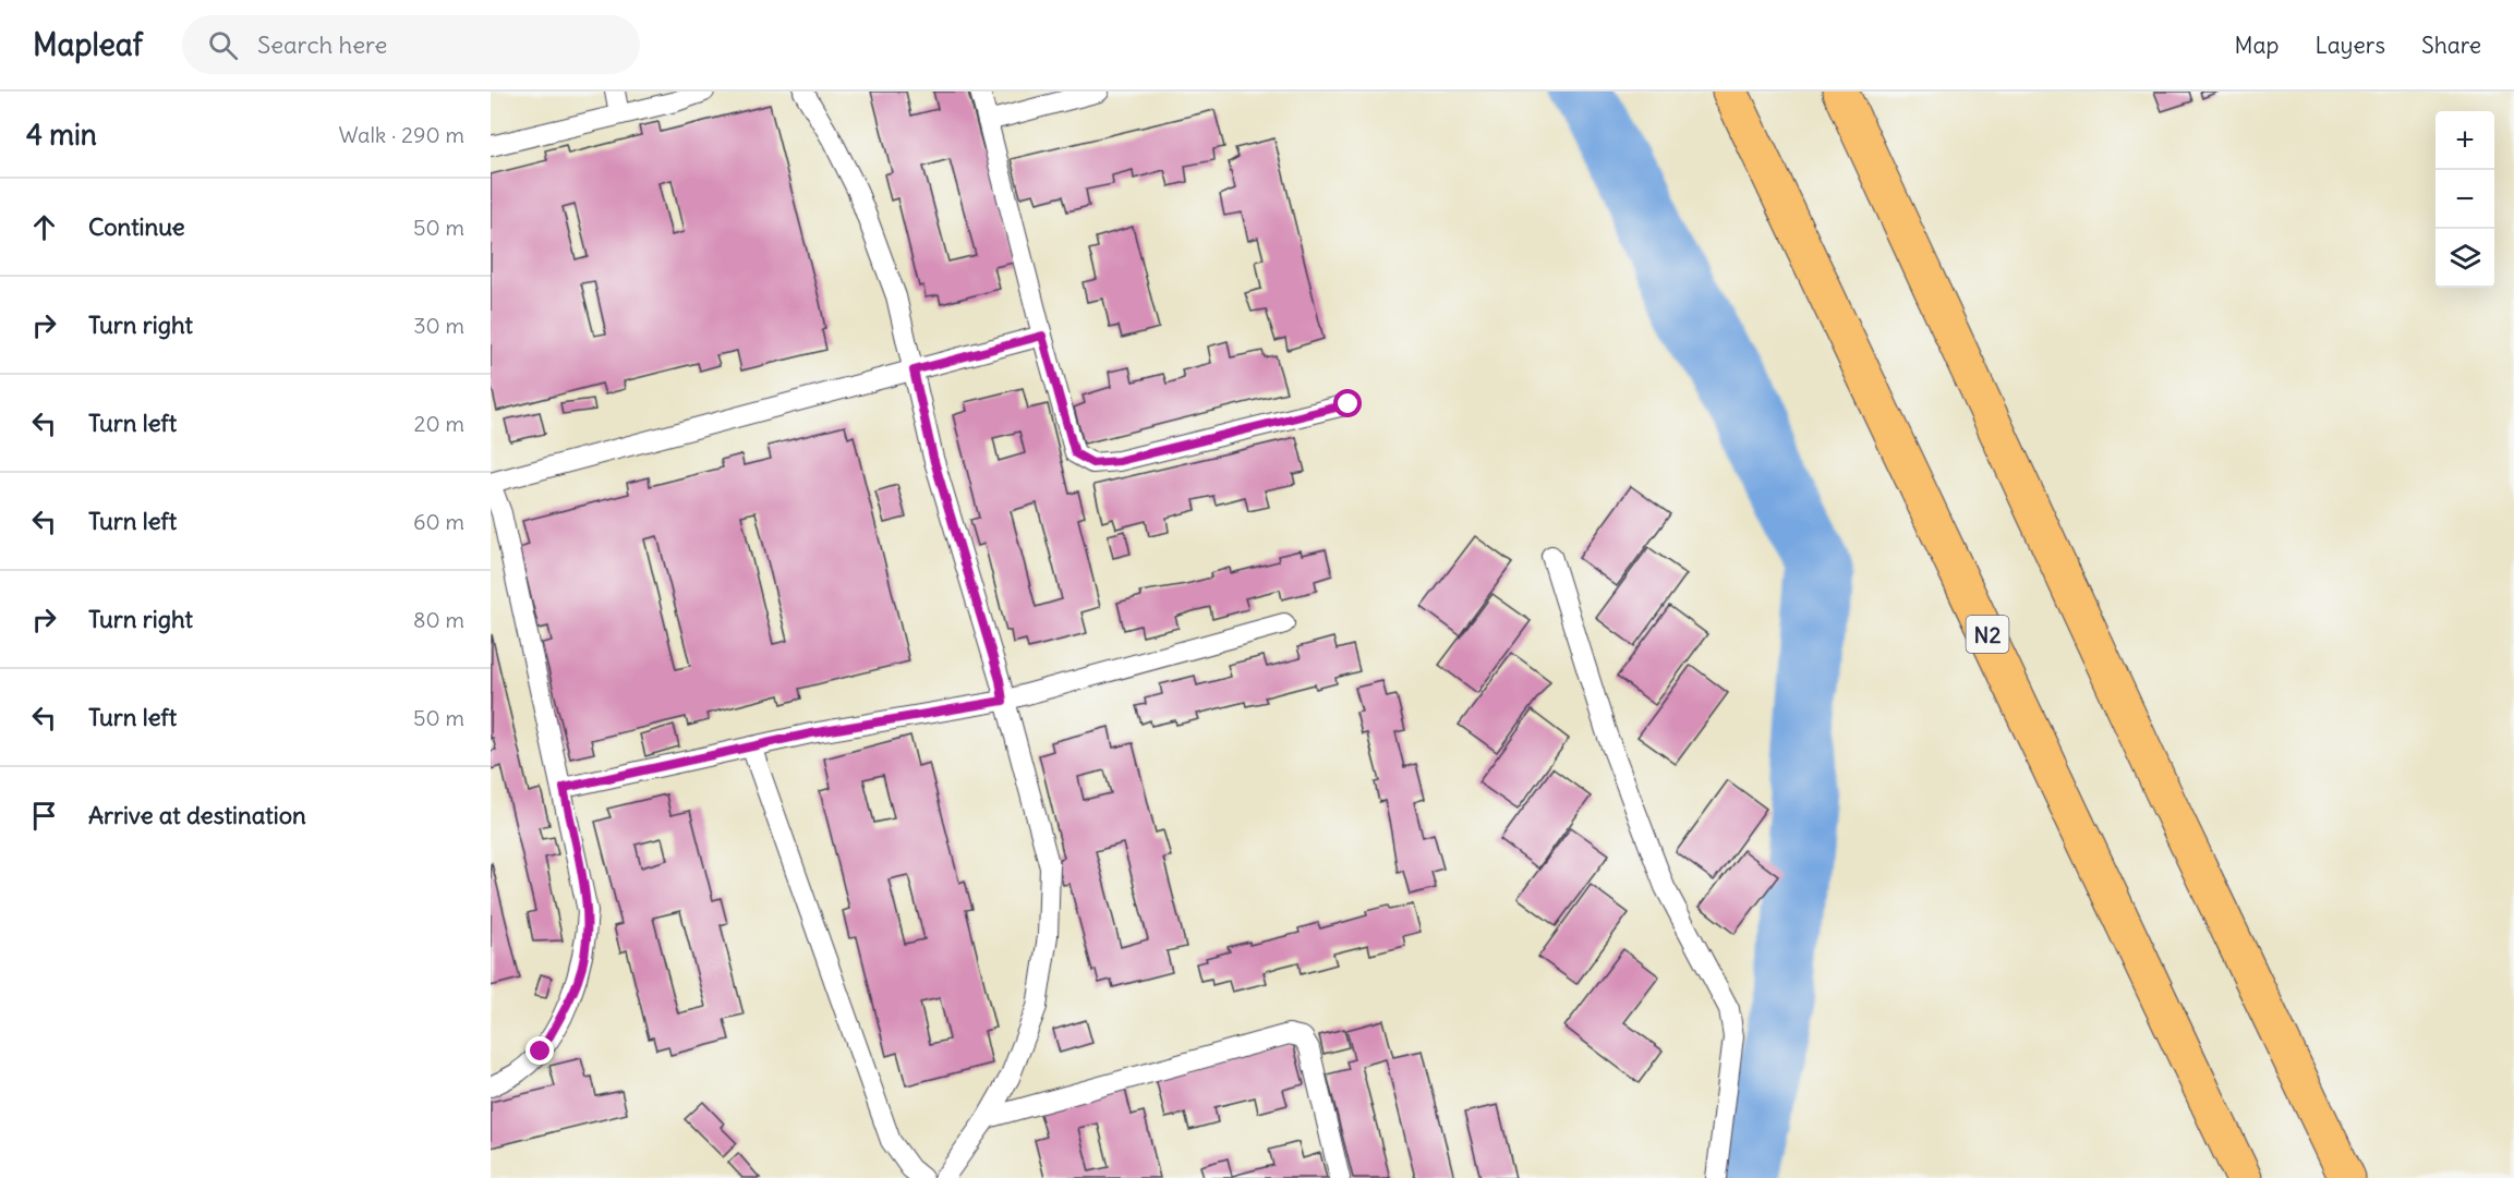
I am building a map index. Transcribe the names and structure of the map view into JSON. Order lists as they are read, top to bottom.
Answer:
{
  "streets": {
    "highway": ["N2"]
  },
  "page": {
    "header": "Mapleaf",
    "search": "Search here",
    "nav": ["Map", "Layers", "Share"],
    "heading": ["4 min", "Walk · 290 m"],
    "map_buttons": ["+", "−"],
    "list": [
      ["Continue", "50 m"],
      ["Turn right", "30 m"],
      ["Turn left", "20 m"],
      ["Turn left", "60 m"],
      ["Turn right", "80 m"],
      ["Turn left", "50 m"],
      "Arrive at destination"
    ]
  }
}
